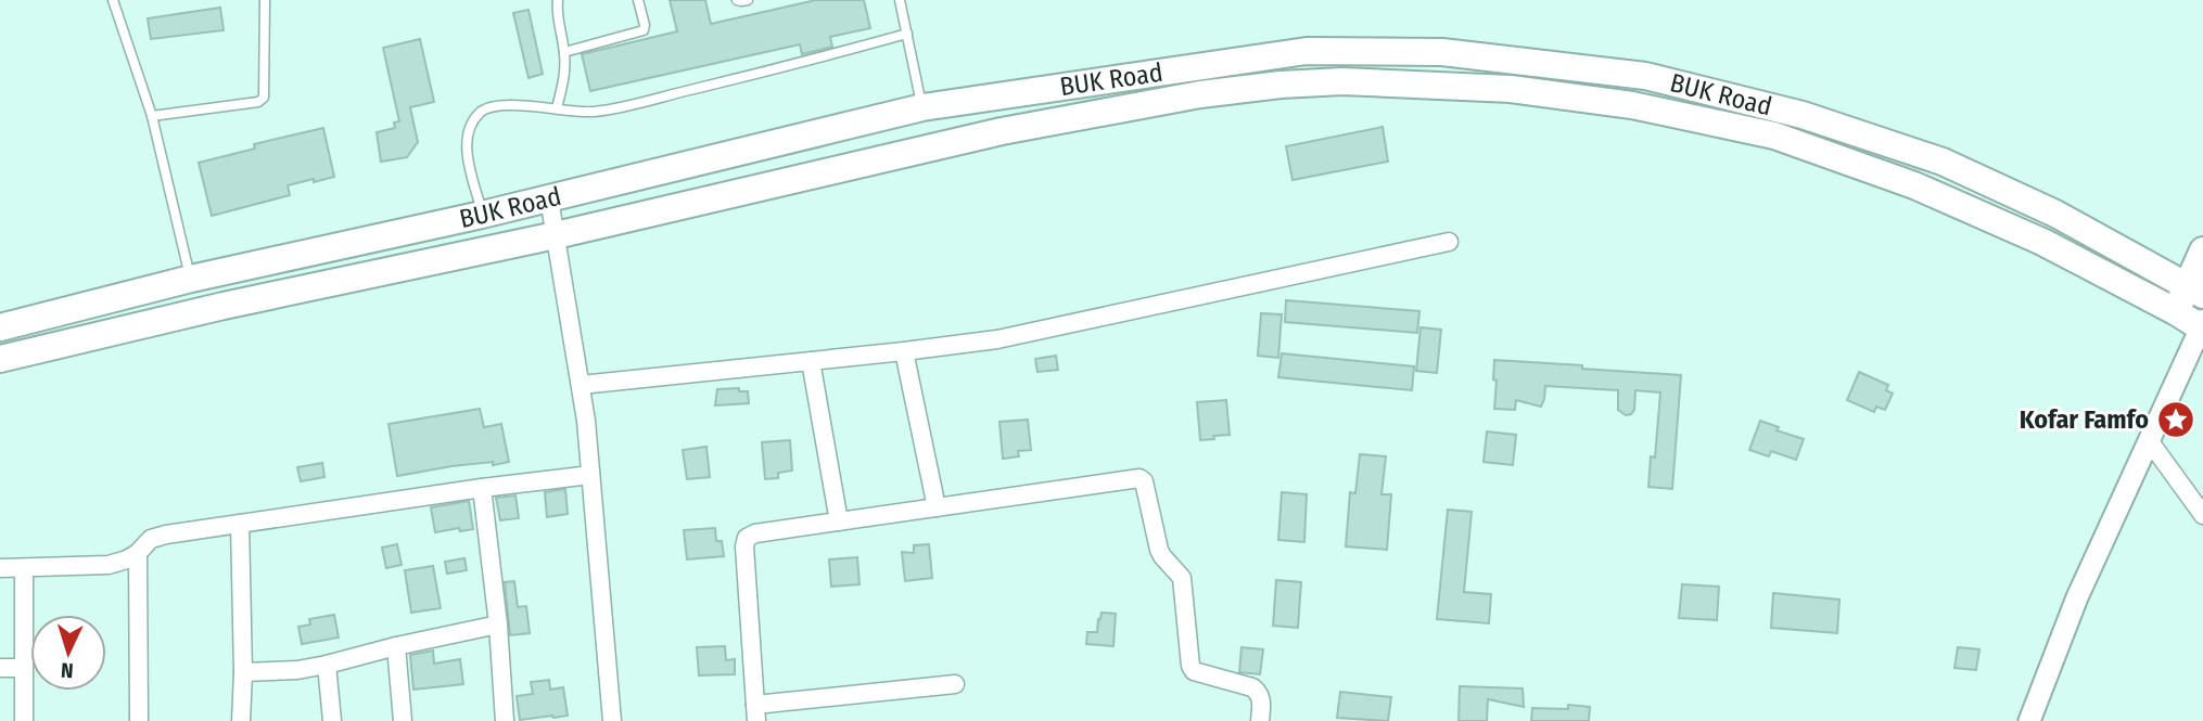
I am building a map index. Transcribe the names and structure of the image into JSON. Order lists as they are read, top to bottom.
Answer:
{
  "streets": {
    "main road": ["BUK Road"]
  },
  "places": {
    "place": ["Kofar Famfo"]
  },
  "north": "bottom"
}
